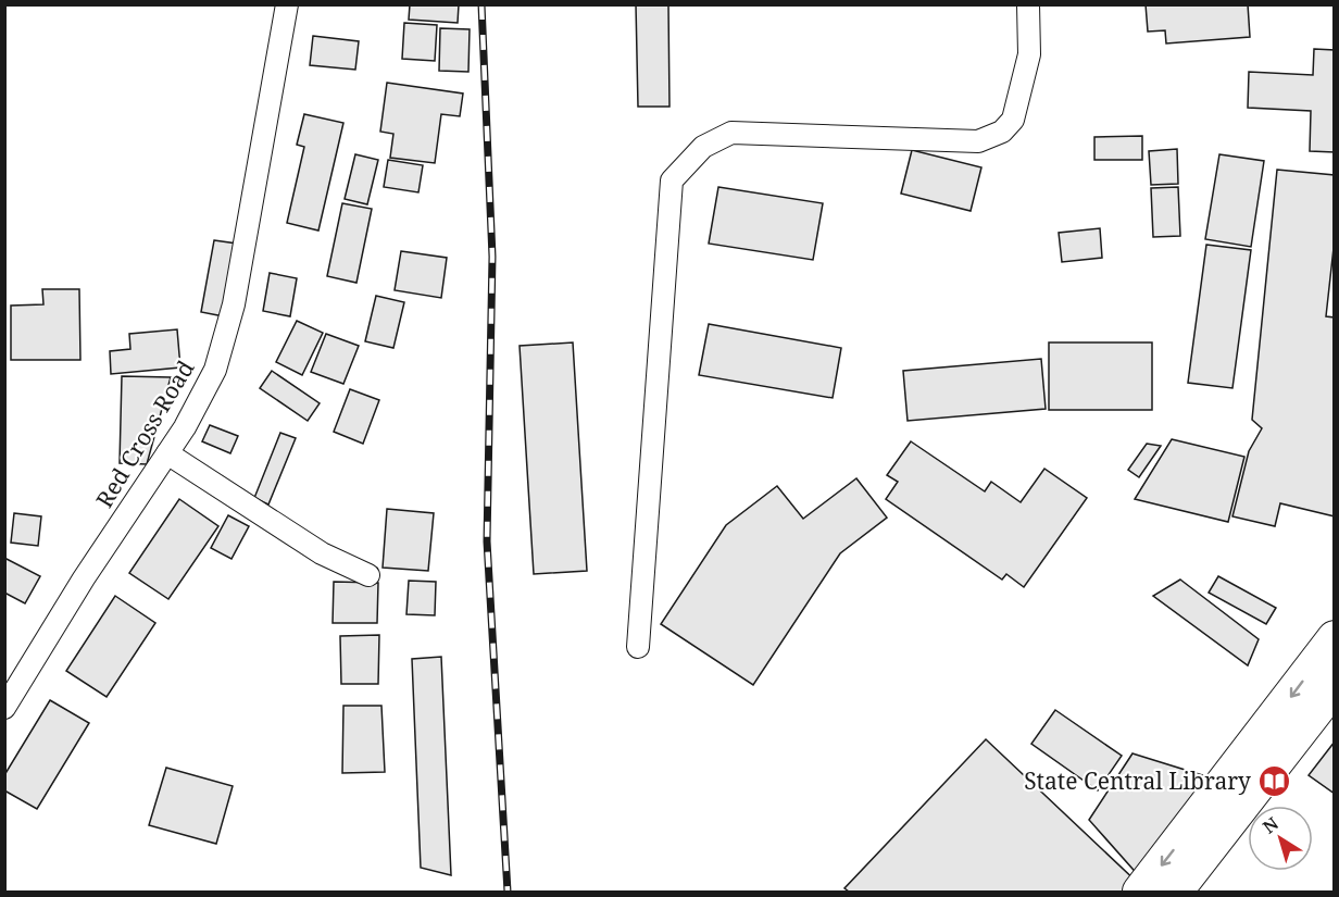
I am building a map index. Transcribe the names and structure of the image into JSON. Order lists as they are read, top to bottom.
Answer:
{
  "streets": {
    "street": ["Red Cross Road"]
  },
  "places": {
    "library": ["State Central Library"]
  },
  "north": "top left"
}
